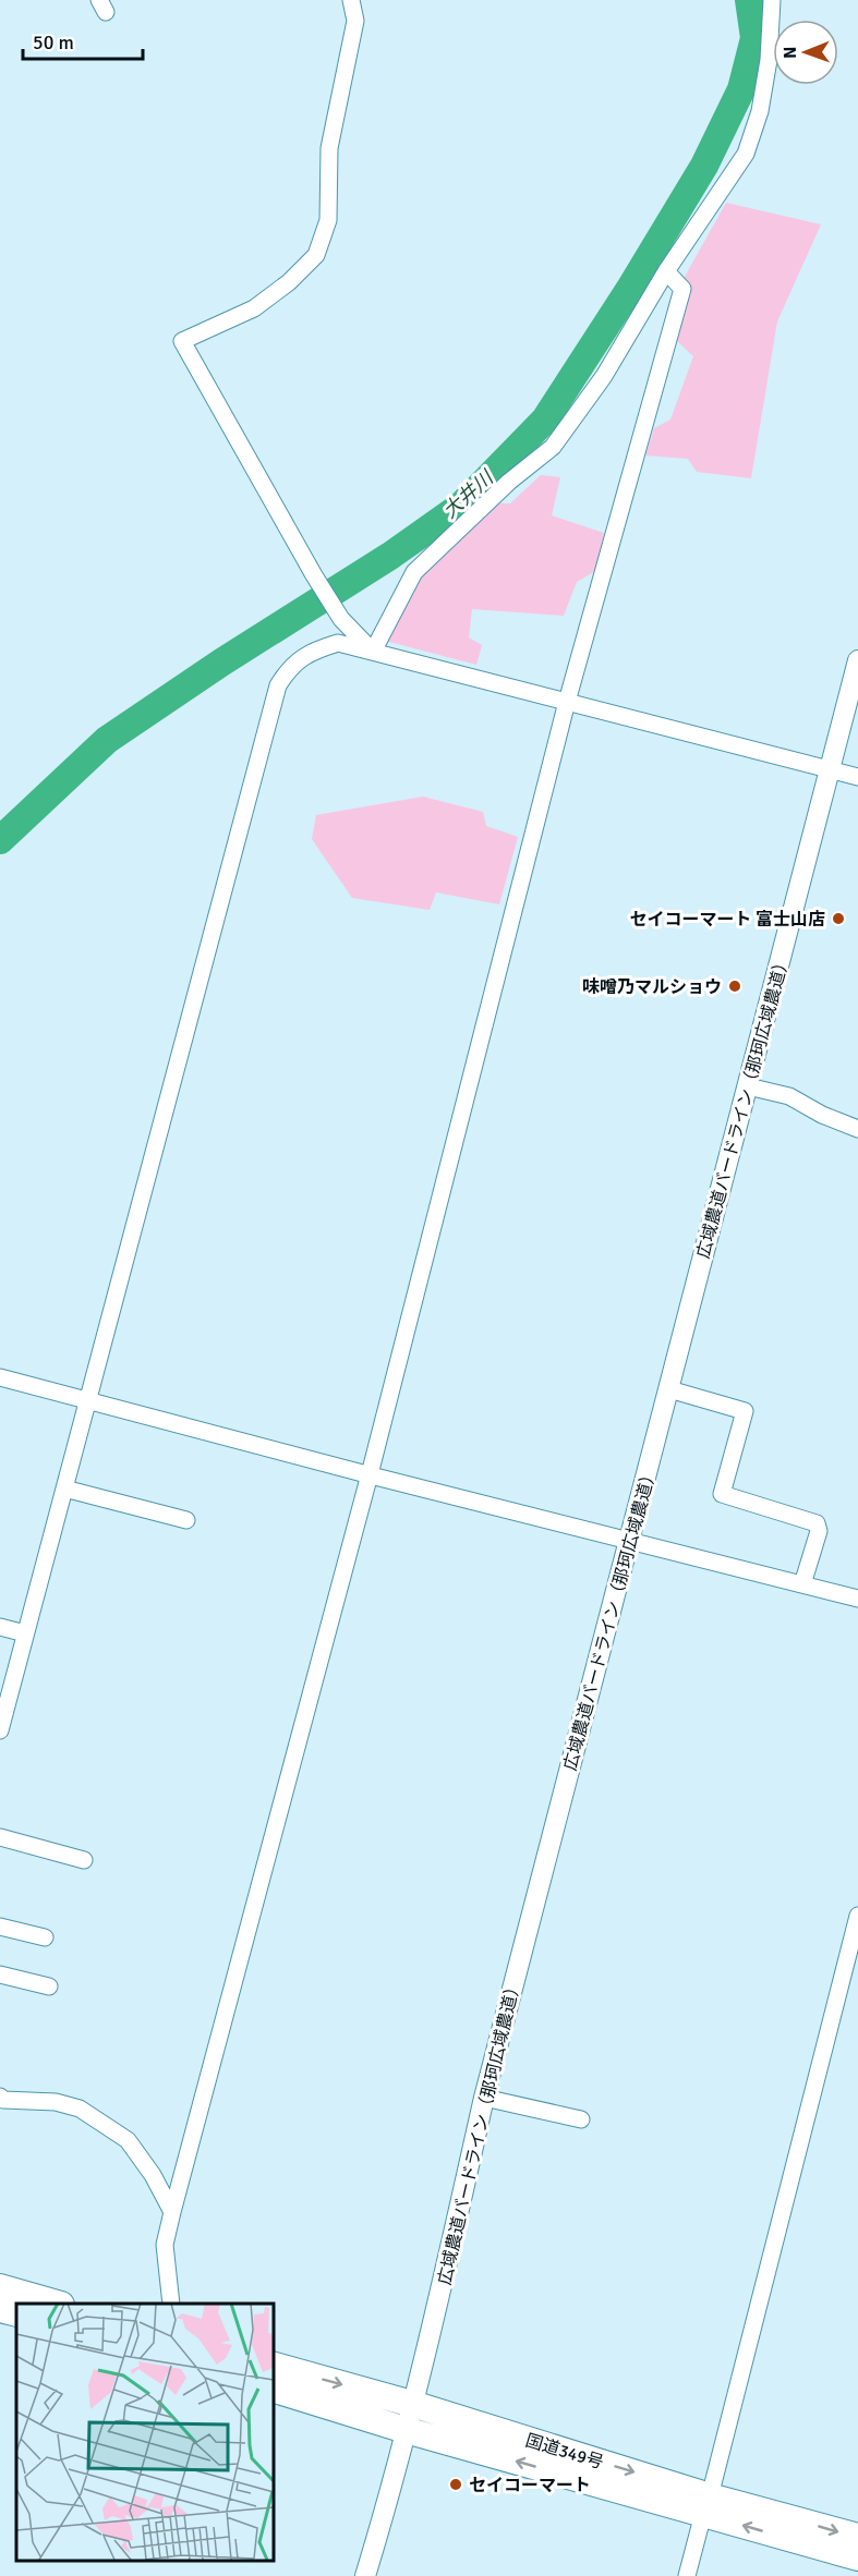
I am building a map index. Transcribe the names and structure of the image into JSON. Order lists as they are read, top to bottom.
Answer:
{
  "streets": {
    "highway": ["国道349号"],
    "street": ["広域農道バードライン（那珂広域農道）"]
  },
  "crossings": [
    ["広域農道バードライン（那珂広域農道）", "国道349号"]
  ],
  "water": ["大井川"],
  "places": ["セイコーマート 富士山店", "味噌乃マルショウ", "セイコーマート"],
  "scale_bar": "50 m",
  "north": "left"
}
